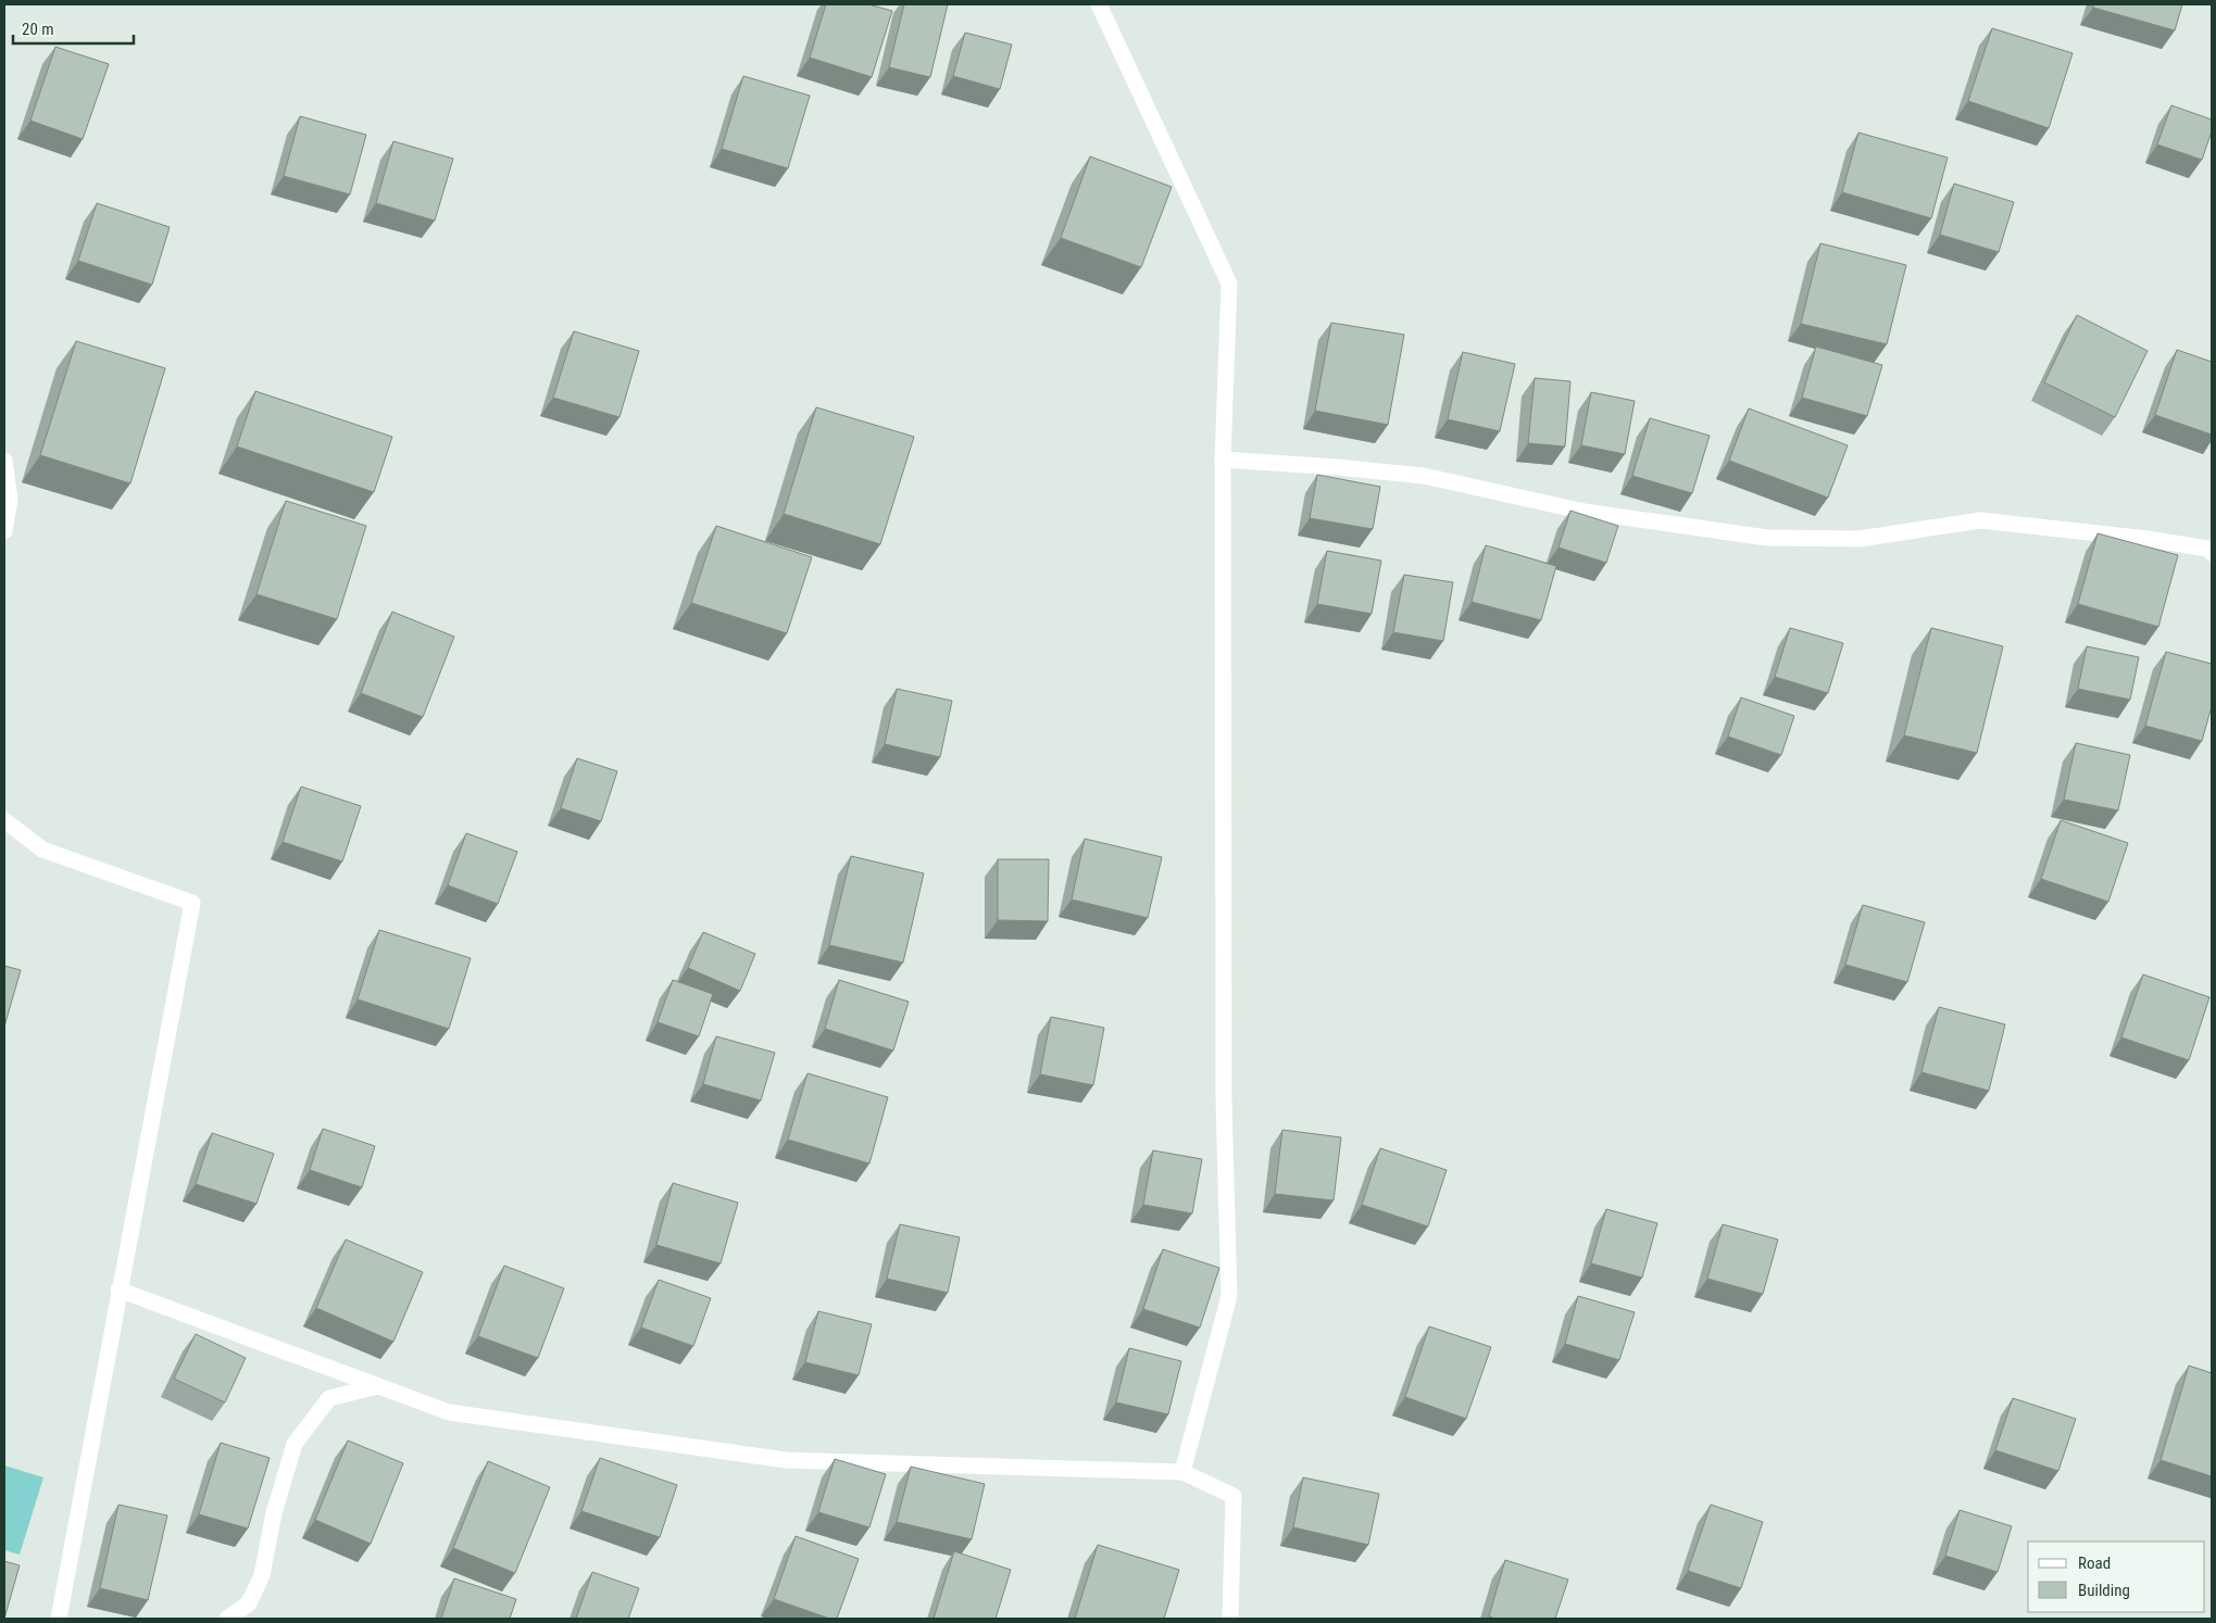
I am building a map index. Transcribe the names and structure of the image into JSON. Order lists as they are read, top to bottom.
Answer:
{
  "legend": ["Road", "Building"],
  "scale_bar": "20 m"
}
